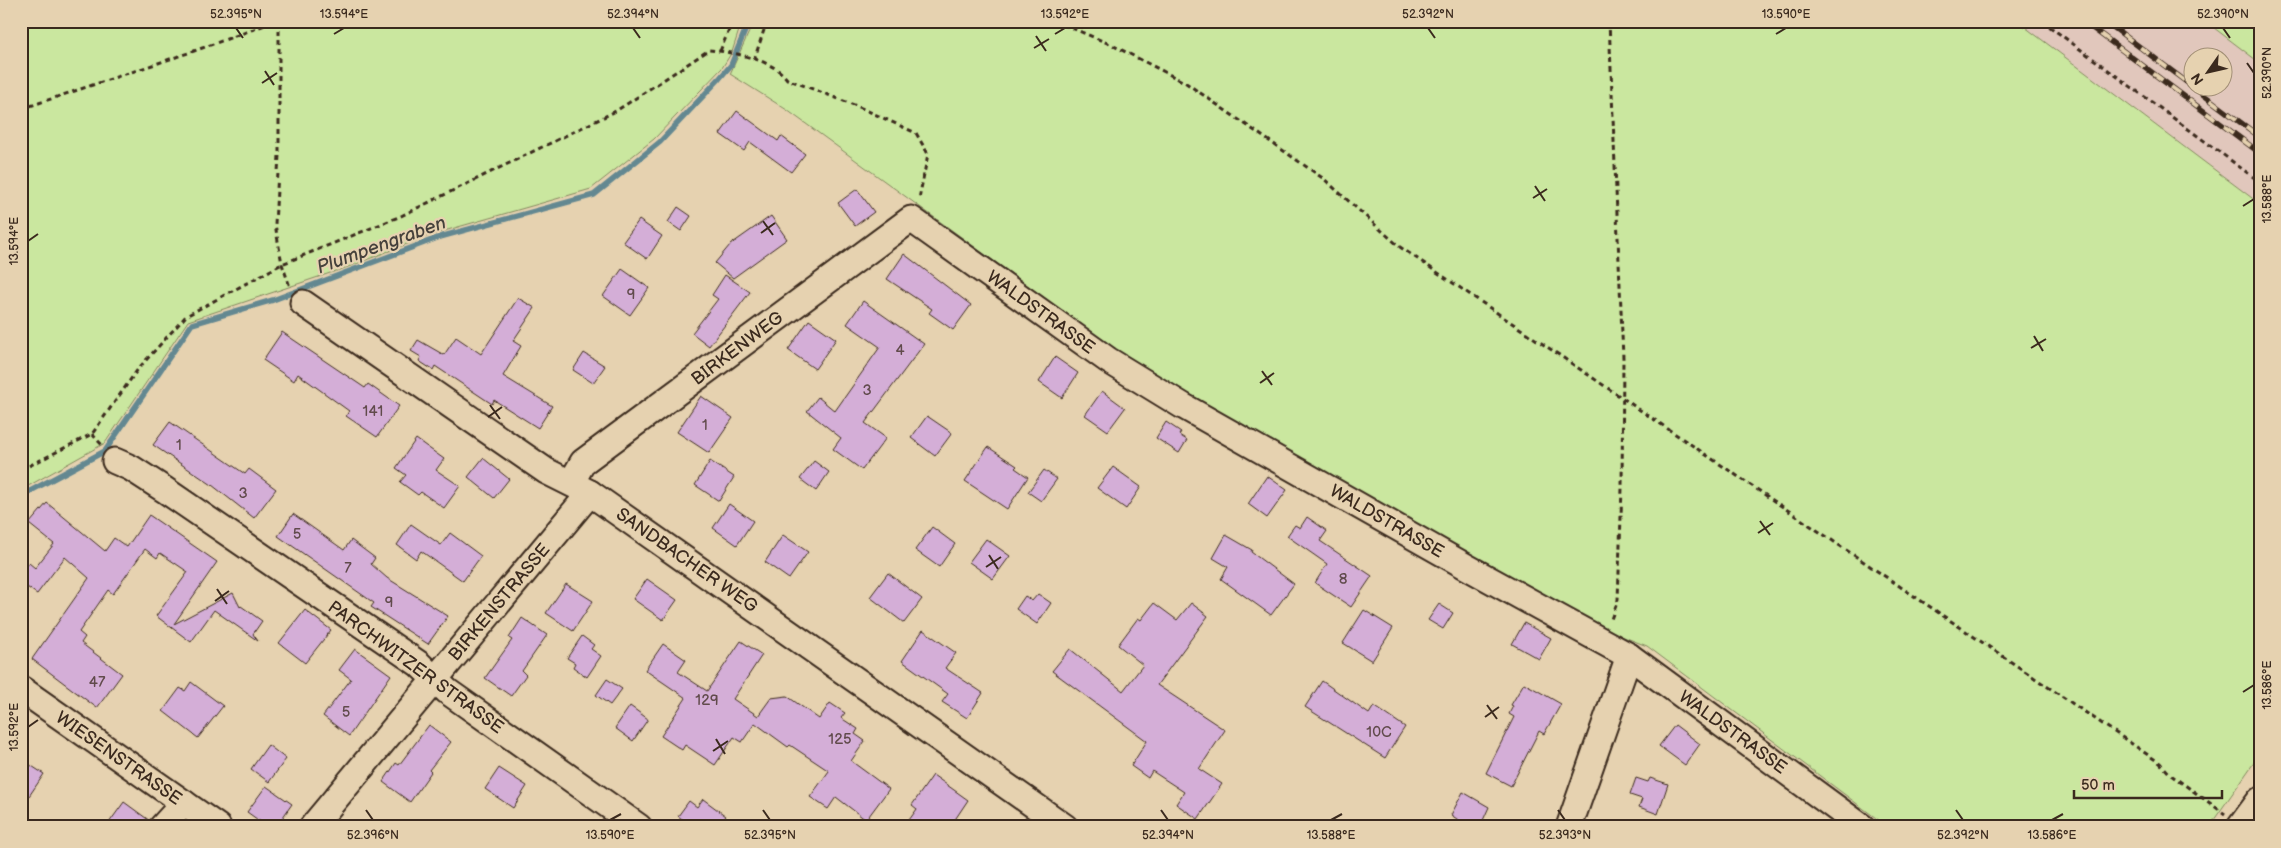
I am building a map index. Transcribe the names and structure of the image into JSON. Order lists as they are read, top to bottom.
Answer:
{
  "streets": {
    "street": [
      "WALDSTRASSE",
      "BIRKENWEG",
      "SANDBACHER WEG",
      "BIRKENSTRASSE",
      "PARCHWITZER STRASSE",
      "WIESENSTRASSE"
    ]
  },
  "crossings": [
    ["WALDSTRASSE", "BIRKENWEG"],
    ["BIRKENWEG", "SANDBACHER WEG"],
    ["BIRKENWEG", "BIRKENSTRASSE"],
    ["SANDBACHER WEG", "BIRKENSTRASSE"],
    ["BIRKENSTRASSE", "PARCHWITZER STRASSE"]
  ],
  "water": ["Plumpengraben"],
  "house_numbers": [
    "9",
    "4",
    "3",
    "141",
    "1",
    "1",
    "3",
    "5",
    "7",
    "8",
    "9",
    "47",
    "129",
    "5",
    "10C",
    "125"
  ],
  "scale_bar": "50 m",
  "north": "bottom left",
  "coordinates": [
    "52.395°N",
    "13.594°E",
    "52.394°N",
    "13.592°E",
    "52.392°N",
    "13.590°E",
    "52.390°N",
    "13.588°E",
    "13.586°E",
    "52.396°N",
    "52.393°N"
  ]
}
